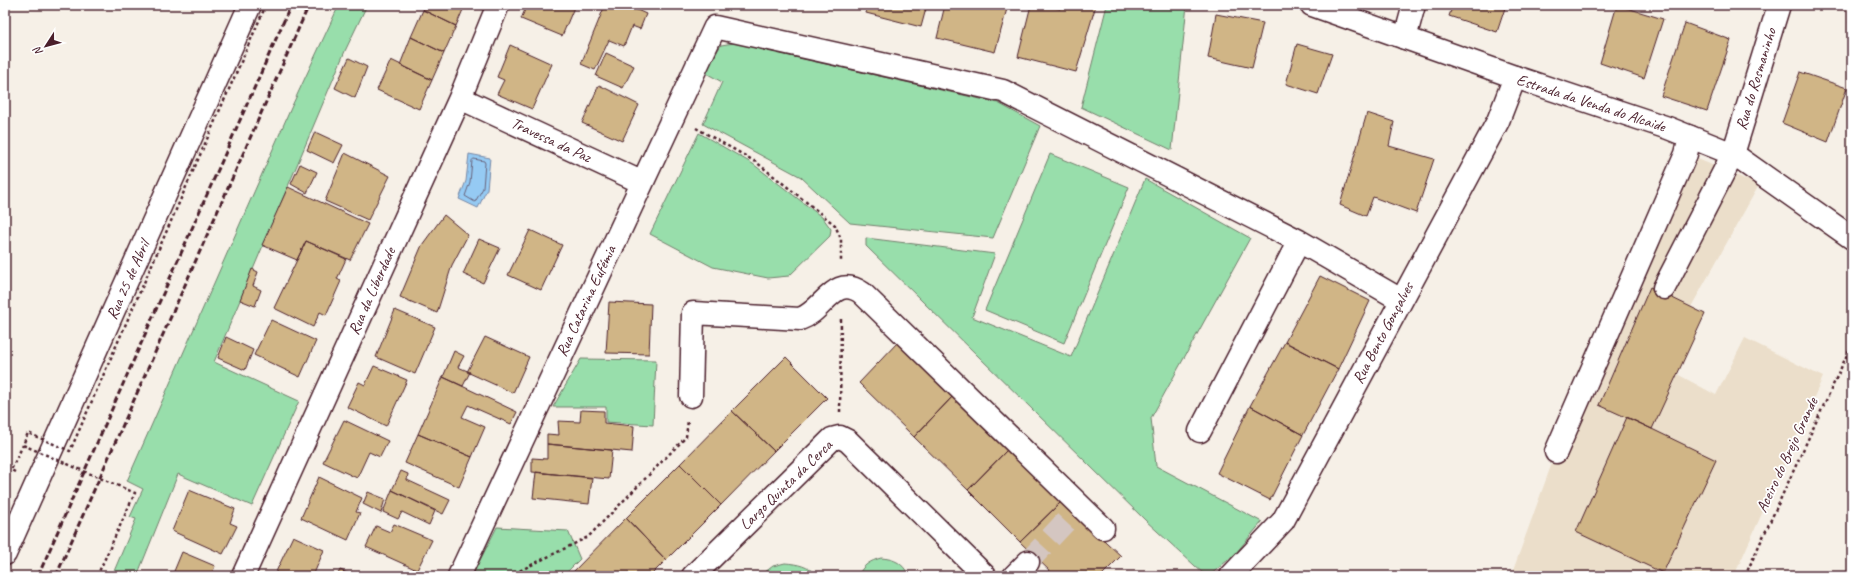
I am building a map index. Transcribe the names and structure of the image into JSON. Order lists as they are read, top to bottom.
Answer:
{
  "streets": {
    "street": [
      "Rua do Rosmaninho",
      "Estrada da Venda do Alcaide",
      "Travessa da Paz",
      "Rua 25 de Abril",
      "Rua da Liberdade",
      "Rua Catarina Eufémia",
      "Rua Bento Gonçalves",
      "Largo Quinta da Cerca"
    ],
    "path": ["Aceiro do Brejo Grande"]
  },
  "crossings": [
    ["Rua do Rosmaninho", "Estrada da Venda do Alcaide"],
    ["Estrada da Venda do Alcaide", "Rua Bento Gonçalves"],
    ["Travessa da Paz", "Rua da Liberdade"],
    ["Travessa da Paz", "Rua Catarina Eufémia"]
  ],
  "north": "bottom left"
}
